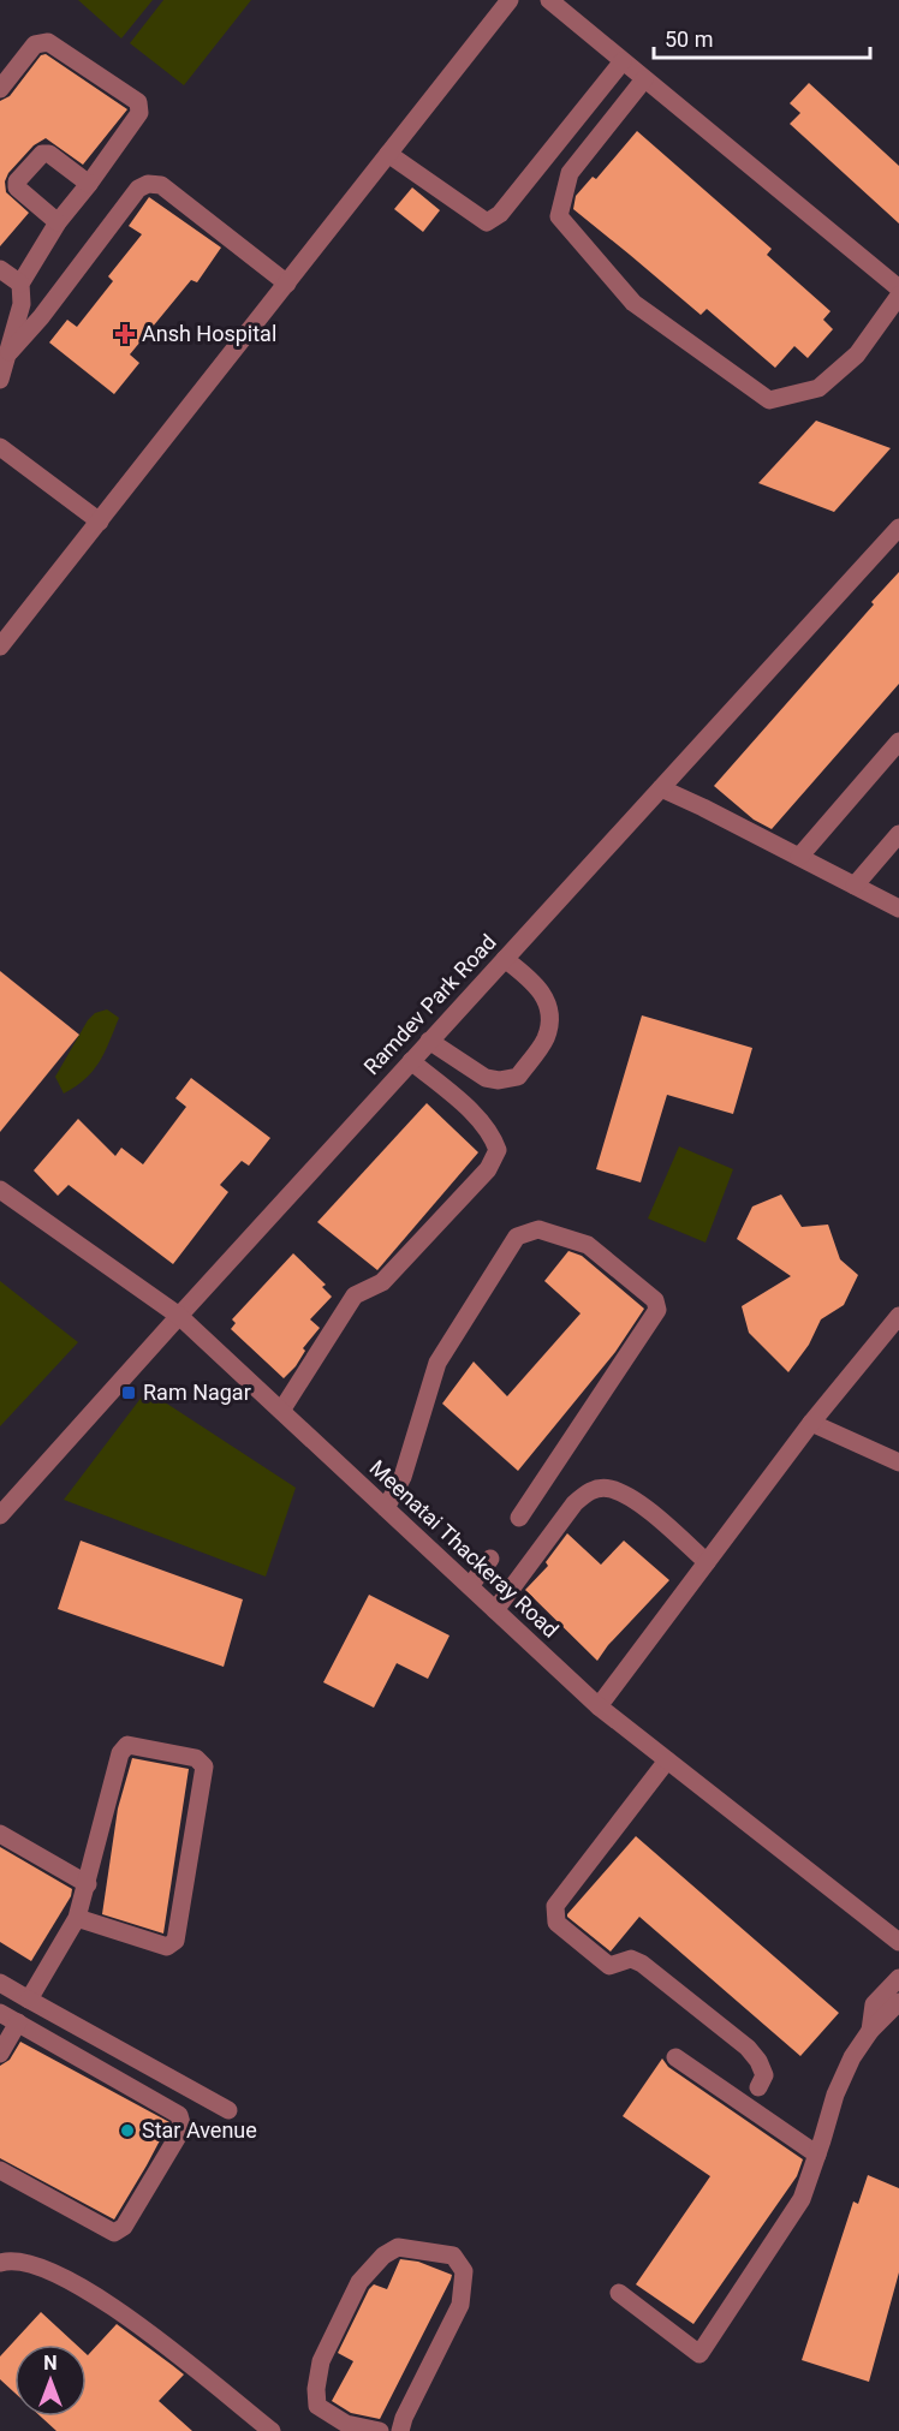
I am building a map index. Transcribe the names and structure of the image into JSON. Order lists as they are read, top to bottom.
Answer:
{
  "streets": {
    "street": ["Ramdev Park Road", "Meenatai Thackeray Road"]
  },
  "crossings": [
    ["Ramdev Park Road", "Meenatai Thackeray Road"]
  ],
  "places": {
    "health": ["Ansh Hospital"],
    "transit": ["Ram Nagar"],
    "other": ["Star Avenue"]
  },
  "scale_bar": "50 m",
  "north": "top"
}
